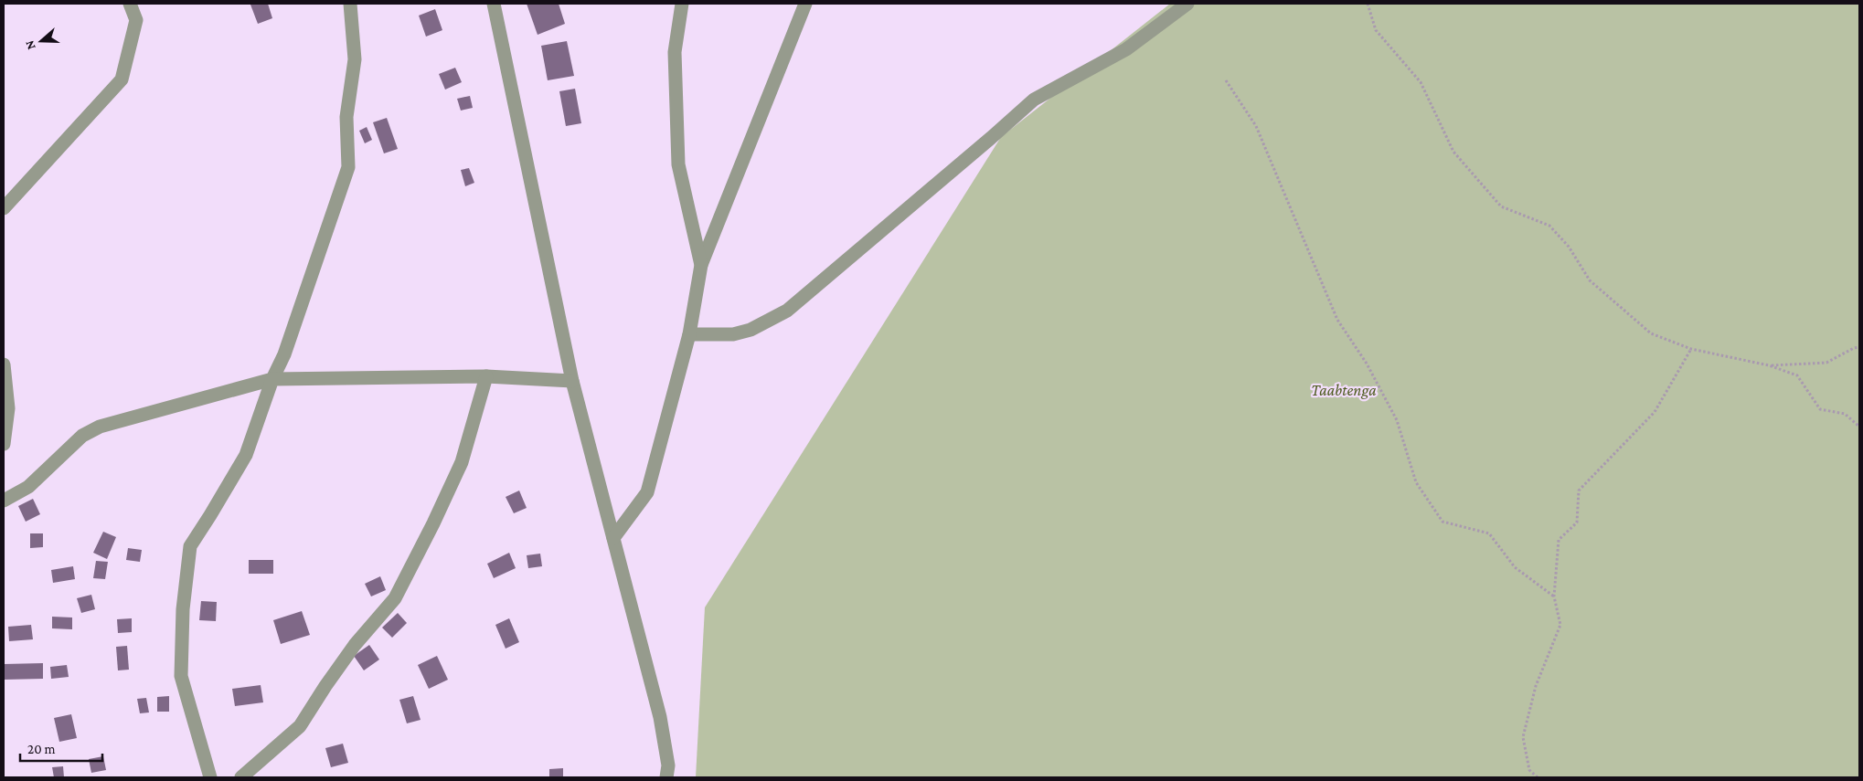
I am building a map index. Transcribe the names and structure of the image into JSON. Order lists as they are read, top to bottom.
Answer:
{
  "parks": ["Taabtenga"],
  "scale_bar": "20 m",
  "north": "left"
}
